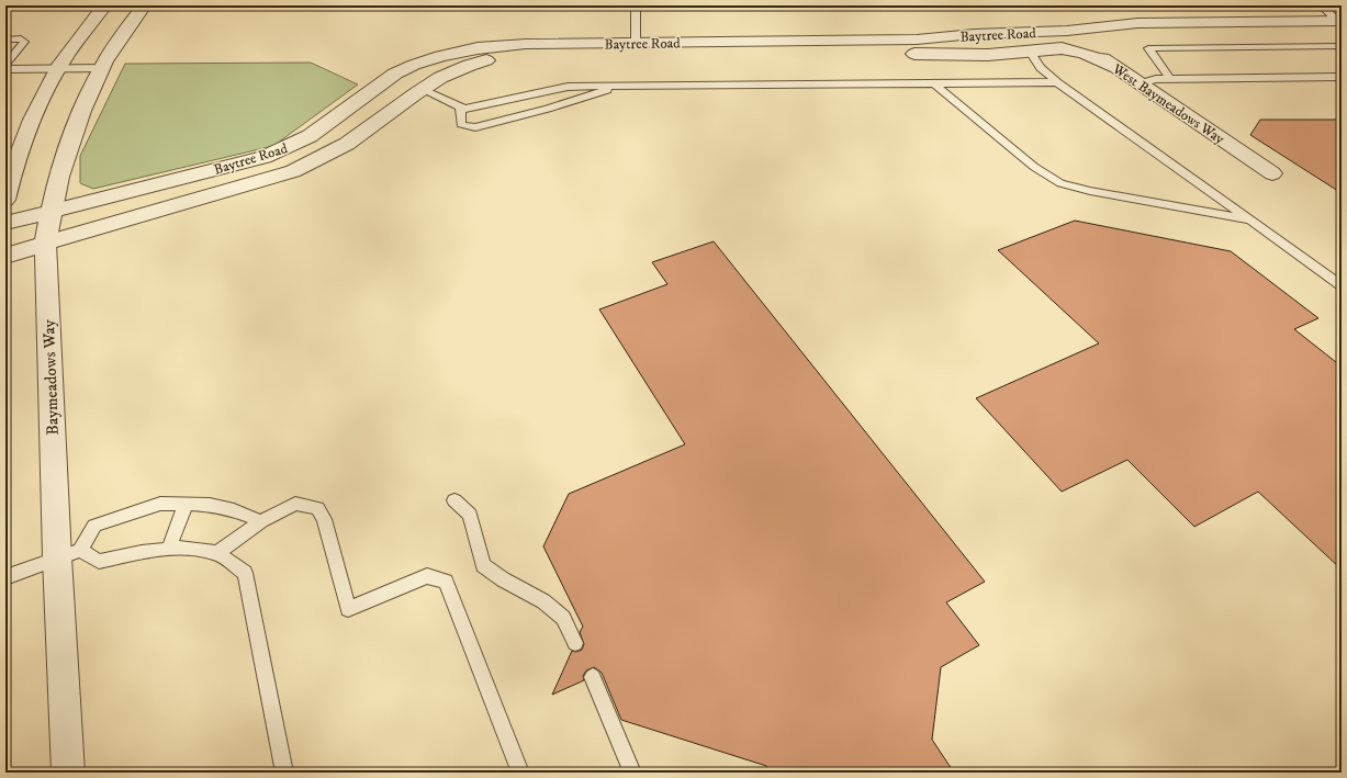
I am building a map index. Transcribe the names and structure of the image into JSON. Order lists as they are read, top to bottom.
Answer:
{
  "streets": {
    "street": ["Baytree Road", "West Baymeadows Way", "Baymeadows Way"]
  },
  "crossings": [
    ["Baytree Road", "West Baymeadows Way"],
    ["Baytree Road", "Baymeadows Way"]
  ]
}
